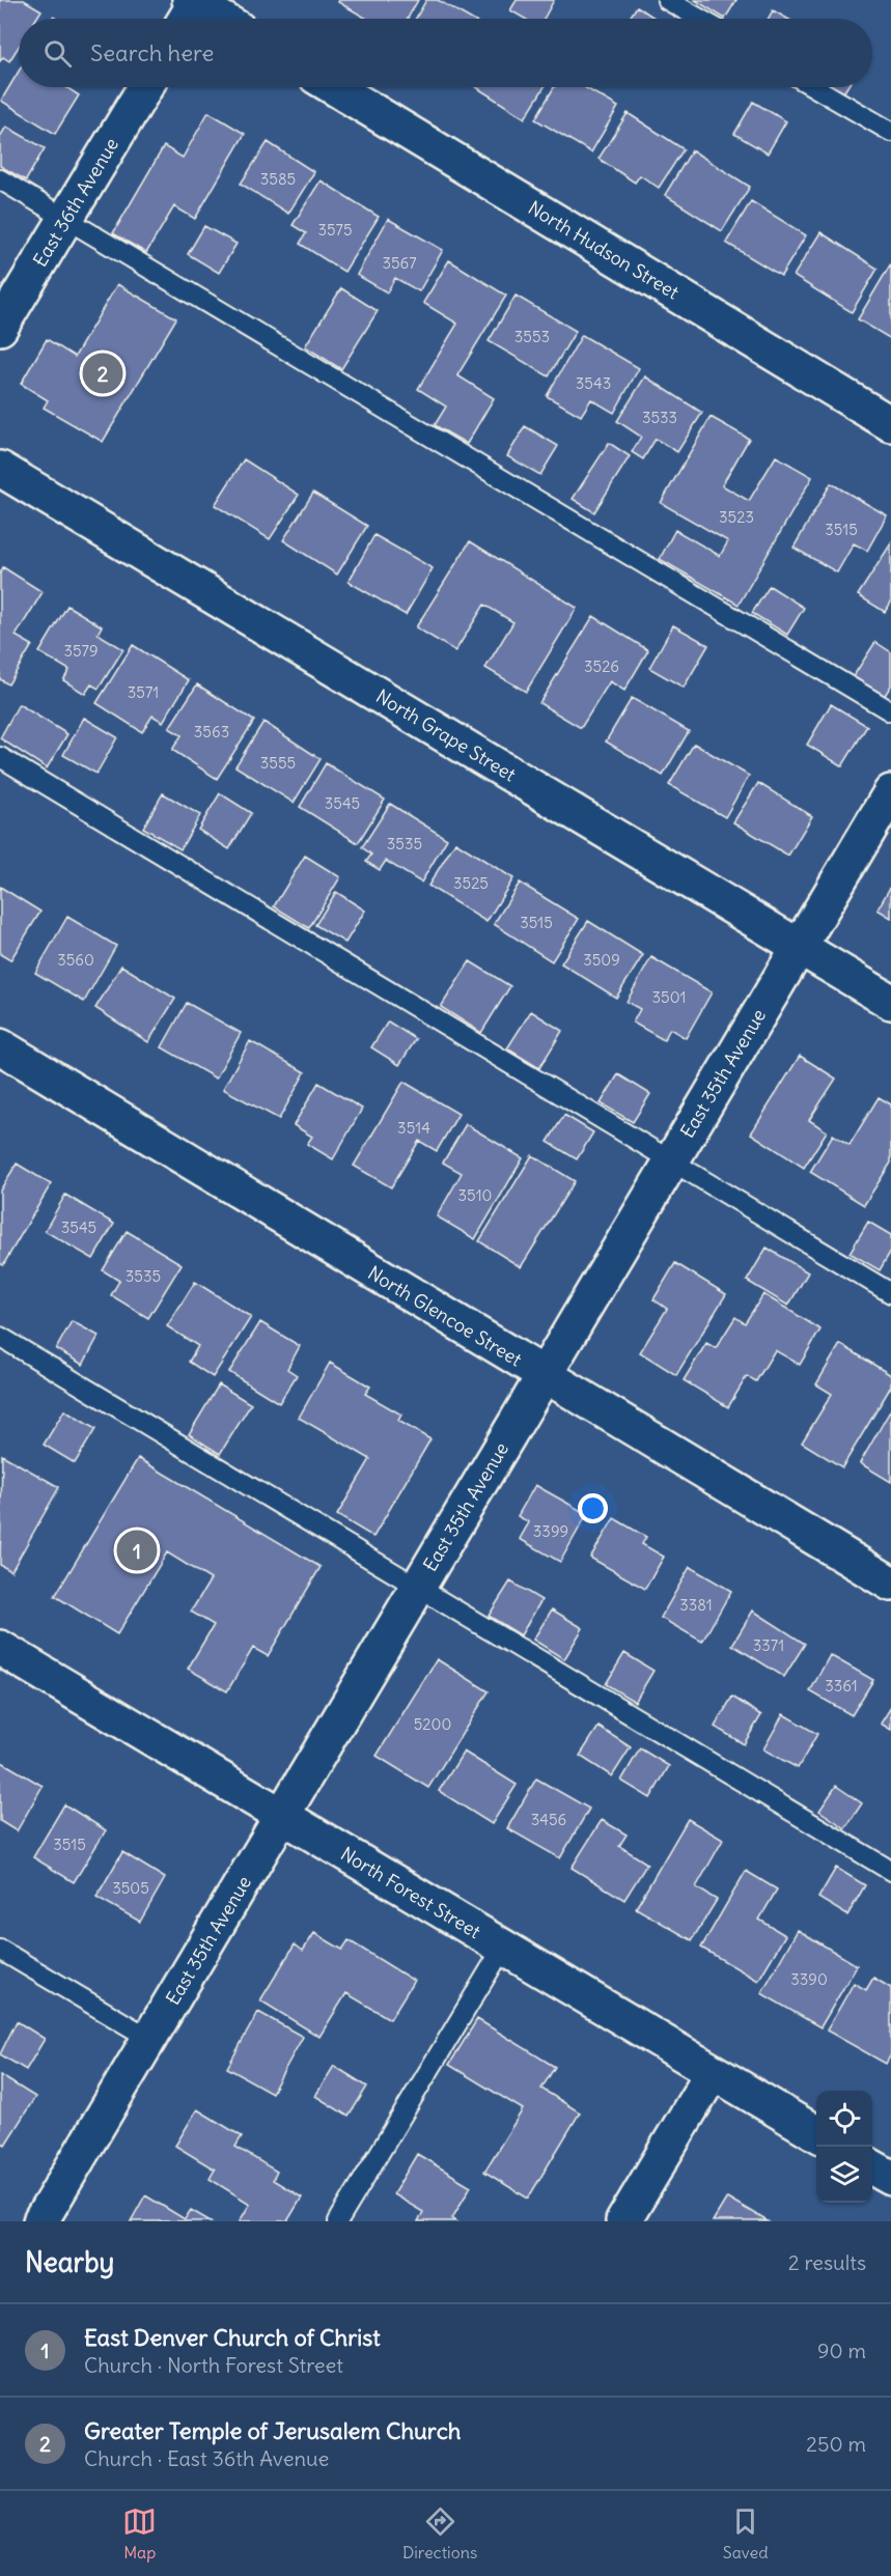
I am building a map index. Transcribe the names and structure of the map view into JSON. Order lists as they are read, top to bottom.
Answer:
{
  "streets": {
    "street": [
      "East 36th Avenue",
      "North Hudson Street",
      "North Grape Street",
      "East 35th Avenue",
      "North Glencoe Street",
      "North Forest Street"
    ]
  },
  "crossings": [
    ["North Grape Street", "East 35th Avenue"],
    ["East 35th Avenue", "North Glencoe Street"],
    ["East 35th Avenue", "North Forest Street"]
  ],
  "house_numbers": [
    "3585",
    "3575",
    "3567",
    "3553",
    "3543",
    "3533",
    "3523",
    "3515",
    "3579",
    "3526",
    "3571",
    "3563",
    "3555",
    "3545",
    "3535",
    "3525",
    "3515",
    "3560",
    "3509",
    "3501",
    "3514",
    "3510",
    "3545",
    "3535",
    "3399",
    "3381",
    "3371",
    "3361",
    "5200",
    "3456",
    "3515",
    "3505",
    "3390"
  ],
  "page": {
    "search": "Search here",
    "pins": ["2", "1"],
    "heading": ["Nearby", "2 results"],
    "list": [
      {
        "mark": "1",
        "name": "East Denver Church of Christ",
        "note": "Church · North Forest Street",
        "value": "90 m"
      },
      {
        "mark": "2",
        "name": "Greater Temple of Jerusalem Church",
        "note": "Church · East 36th Avenue",
        "value": "250 m"
      }
    ],
    "nav": ["Map", "Directions", "Saved"]
  }
}
